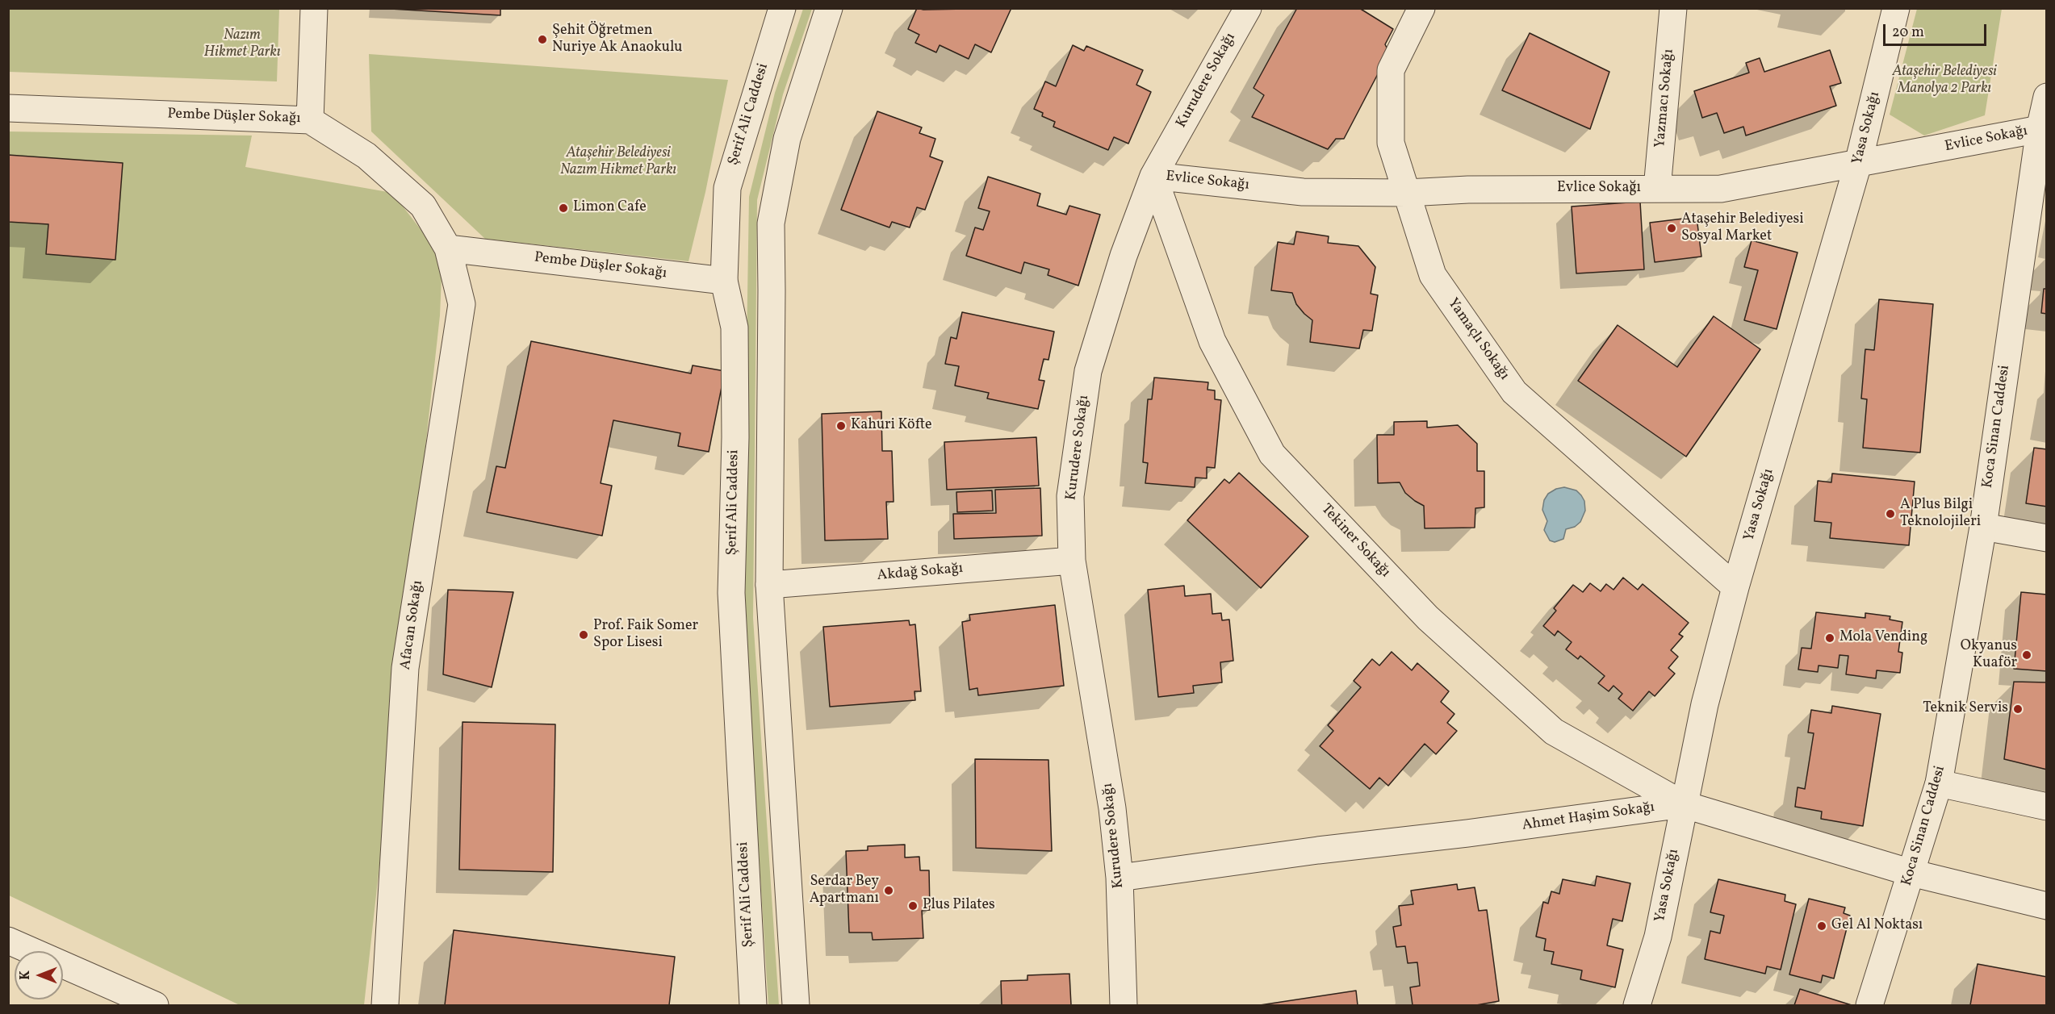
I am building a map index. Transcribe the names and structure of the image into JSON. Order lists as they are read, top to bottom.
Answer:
{
  "streets": {
    "street": [
      "Kurudere Sokağı",
      "Yazmacı Sokağı",
      "Şerif Ali Caddesi",
      "Pembe Düşler Sokağı",
      "Yasa Sokağı",
      "Evlice Sokağı",
      "Yamaçlı Sokağı",
      "Koca Sinan Caddesi",
      "Tekiner Sokağı",
      "Akdağ Sokağı",
      "Afacan Sokağı",
      "Ahmet Haşim Sokağı"
    ]
  },
  "crossings": [
    ["Kurudere Sokağı", "Evlice Sokağı"],
    ["Kurudere Sokağı", "Tekiner Sokağı"],
    ["Kurudere Sokağı", "Akdağ Sokağı"],
    ["Kurudere Sokağı", "Ahmet Haşim Sokağı"],
    ["Yazmacı Sokağı", "Evlice Sokağı"],
    ["Şerif Ali Caddesi", "Pembe Düşler Sokağı"],
    ["Pembe Düşler Sokağı", "Afacan Sokağı"],
    ["Yasa Sokağı", "Evlice Sokağı"],
    ["Yasa Sokağı", "Yamaçlı Sokağı"],
    ["Yasa Sokağı", "Tekiner Sokağı"],
    ["Yasa Sokağı", "Ahmet Haşim Sokağı"],
    ["Evlice Sokağı", "Yamaçlı Sokağı"],
    ["Evlice Sokağı", "Koca Sinan Caddesi"],
    ["Evlice Sokağı", "Tekiner Sokağı"],
    ["Koca Sinan Caddesi", "Ahmet Haşim Sokağı"],
    ["Tekiner Sokağı", "Ahmet Haşim Sokağı"]
  ],
  "parks": ["Nazım Hikmet Parkı", "Ataşehir Belediyesi Manolya 2 Parkı", "Ataşehir Belediyesi Nazım Hikmet Parkı"],
  "places": [
    "Şehit Öğretmen Nuriye Ak Anaokulu",
    "Limon Cafe",
    "Ataşehir Belediyesi Sosyal Market",
    "Kahuri Köfte",
    "A Plus Bilgi Teknolojileri",
    "Prof. Faik Somer Spor Lisesi",
    "Mola Vending",
    "Okyanus Kuaför",
    "Teknik Servis",
    "Serdar Bey Apartmanı",
    "Plus Pilates",
    "Gel Al Noktası"
  ],
  "scale_bar": "20 m",
  "north": "left"
}
